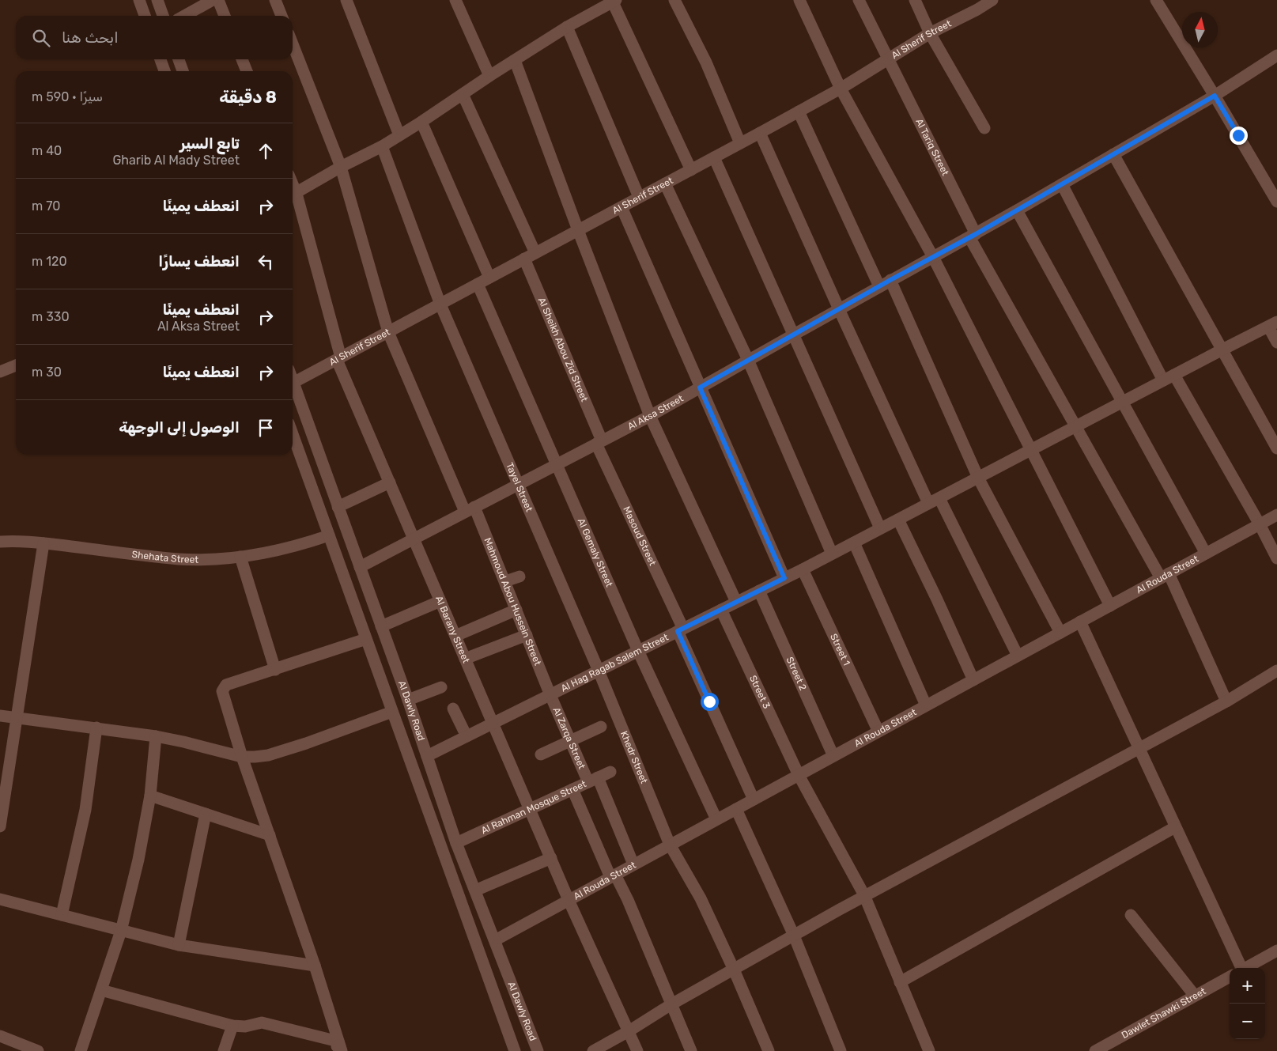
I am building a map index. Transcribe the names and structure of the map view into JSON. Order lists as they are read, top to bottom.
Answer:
{
  "streets": {
    "street": [
      "Al Sherif Street",
      "Al Tariq Street",
      "Al Sheikh Abou Zid Street",
      "Al Aksa Street",
      "Tayel Street",
      "Masoud Street",
      "Al Gemaly Street",
      "Shehata Street",
      "Al Rouda Street",
      "Mahmoud Abou Hussein Street",
      "Al Barany Street",
      "Street 1",
      "Al Hag Ragab Salem Street",
      "Street 2",
      "Street 3",
      "Al Dawly Road",
      "Al Zarqa Street",
      "Khedr Street",
      "Al Rahman Mosque Street",
      "Dawlet Shawki Street"
    ]
  },
  "crossings": [
    ["Al Sherif Street", "Al Tariq Street"],
    ["Al Sherif Street", "Al Sheikh Abou Zid Street"],
    ["Al Sherif Street", "Tayel Street"],
    ["Al Sherif Street", "Al Gemaly Street"],
    ["Al Sherif Street", "Mahmoud Abou Hussein Street"],
    ["Al Sherif Street", "Al Barany Street"],
    ["Al Tariq Street", "Al Aksa Street"],
    ["Al Tariq Street", "Al Rouda Street"],
    ["Al Tariq Street", "Al Hag Ragab Salem Street"],
    ["Al Sheikh Abou Zid Street", "Al Aksa Street"],
    ["Al Sheikh Abou Zid Street", "Masoud Street"],
    ["Al Aksa Street", "Tayel Street"],
    ["Al Aksa Street", "Masoud Street"],
    ["Al Aksa Street", "Al Gemaly Street"],
    ["Al Aksa Street", "Mahmoud Abou Hussein Street"],
    ["Al Aksa Street", "Al Barany Street"],
    ["Al Aksa Street", "Al Dawly Road"],
    ["Tayel Street", "Al Hag Ragab Salem Street"],
    ["Tayel Street", "Khedr Street"],
    ["Masoud Street", "Al Rouda Street"],
    ["Masoud Street", "Al Hag Ragab Salem Street"],
    ["Al Gemaly Street", "Al Rouda Street"],
    ["Al Gemaly Street", "Al Hag Ragab Salem Street"],
    ["Shehata Street", "Al Dawly Road"],
    ["Al Rouda Street", "Al Barany Street"],
    ["Al Rouda Street", "Street 1"],
    ["Al Rouda Street", "Street 2"],
    ["Al Rouda Street", "Street 3"],
    ["Al Rouda Street", "Al Dawly Road"],
    ["Al Rouda Street", "Al Zarqa Street"],
    ["Al Rouda Street", "Khedr Street"],
    ["Mahmoud Abou Hussein Street", "Al Hag Ragab Salem Street"],
    ["Mahmoud Abou Hussein Street", "Al Zarqa Street"],
    ["Al Barany Street", "Al Hag Ragab Salem Street"],
    ["Al Barany Street", "Al Rahman Mosque Street"],
    ["Street 1", "Al Hag Ragab Salem Street"],
    ["Al Hag Ragab Salem Street", "Street 2"],
    ["Al Hag Ragab Salem Street", "Street 3"],
    ["Al Hag Ragab Salem Street", "Al Dawly Road"],
    ["Al Hag Ragab Salem Street", "Al Zarqa Street"],
    ["Al Hag Ragab Salem Street", "Khedr Street"],
    ["Al Dawly Road", "Al Rahman Mosque Street"],
    ["Al Zarqa Street", "Al Rahman Mosque Street"]
  ],
  "north": "top",
  "page": {
    "search": "ابحث هنا",
    "heading": ["8 دقيقة", "سيرًا · 590 m"],
    "list": [
      ["تابع السير", "Gharib Al Mady Street", "40 m"],
      ["انعطف يمينًا", "70 m"],
      ["انعطف يسارًا", "120 m"],
      ["انعطف يمينًا", "Al Aksa Street", "330 m"],
      ["انعطف يمينًا", "30 m"],
      "الوصول إلى الوجهة"
    ],
    "map_buttons": ["+", "−"]
  }
}
